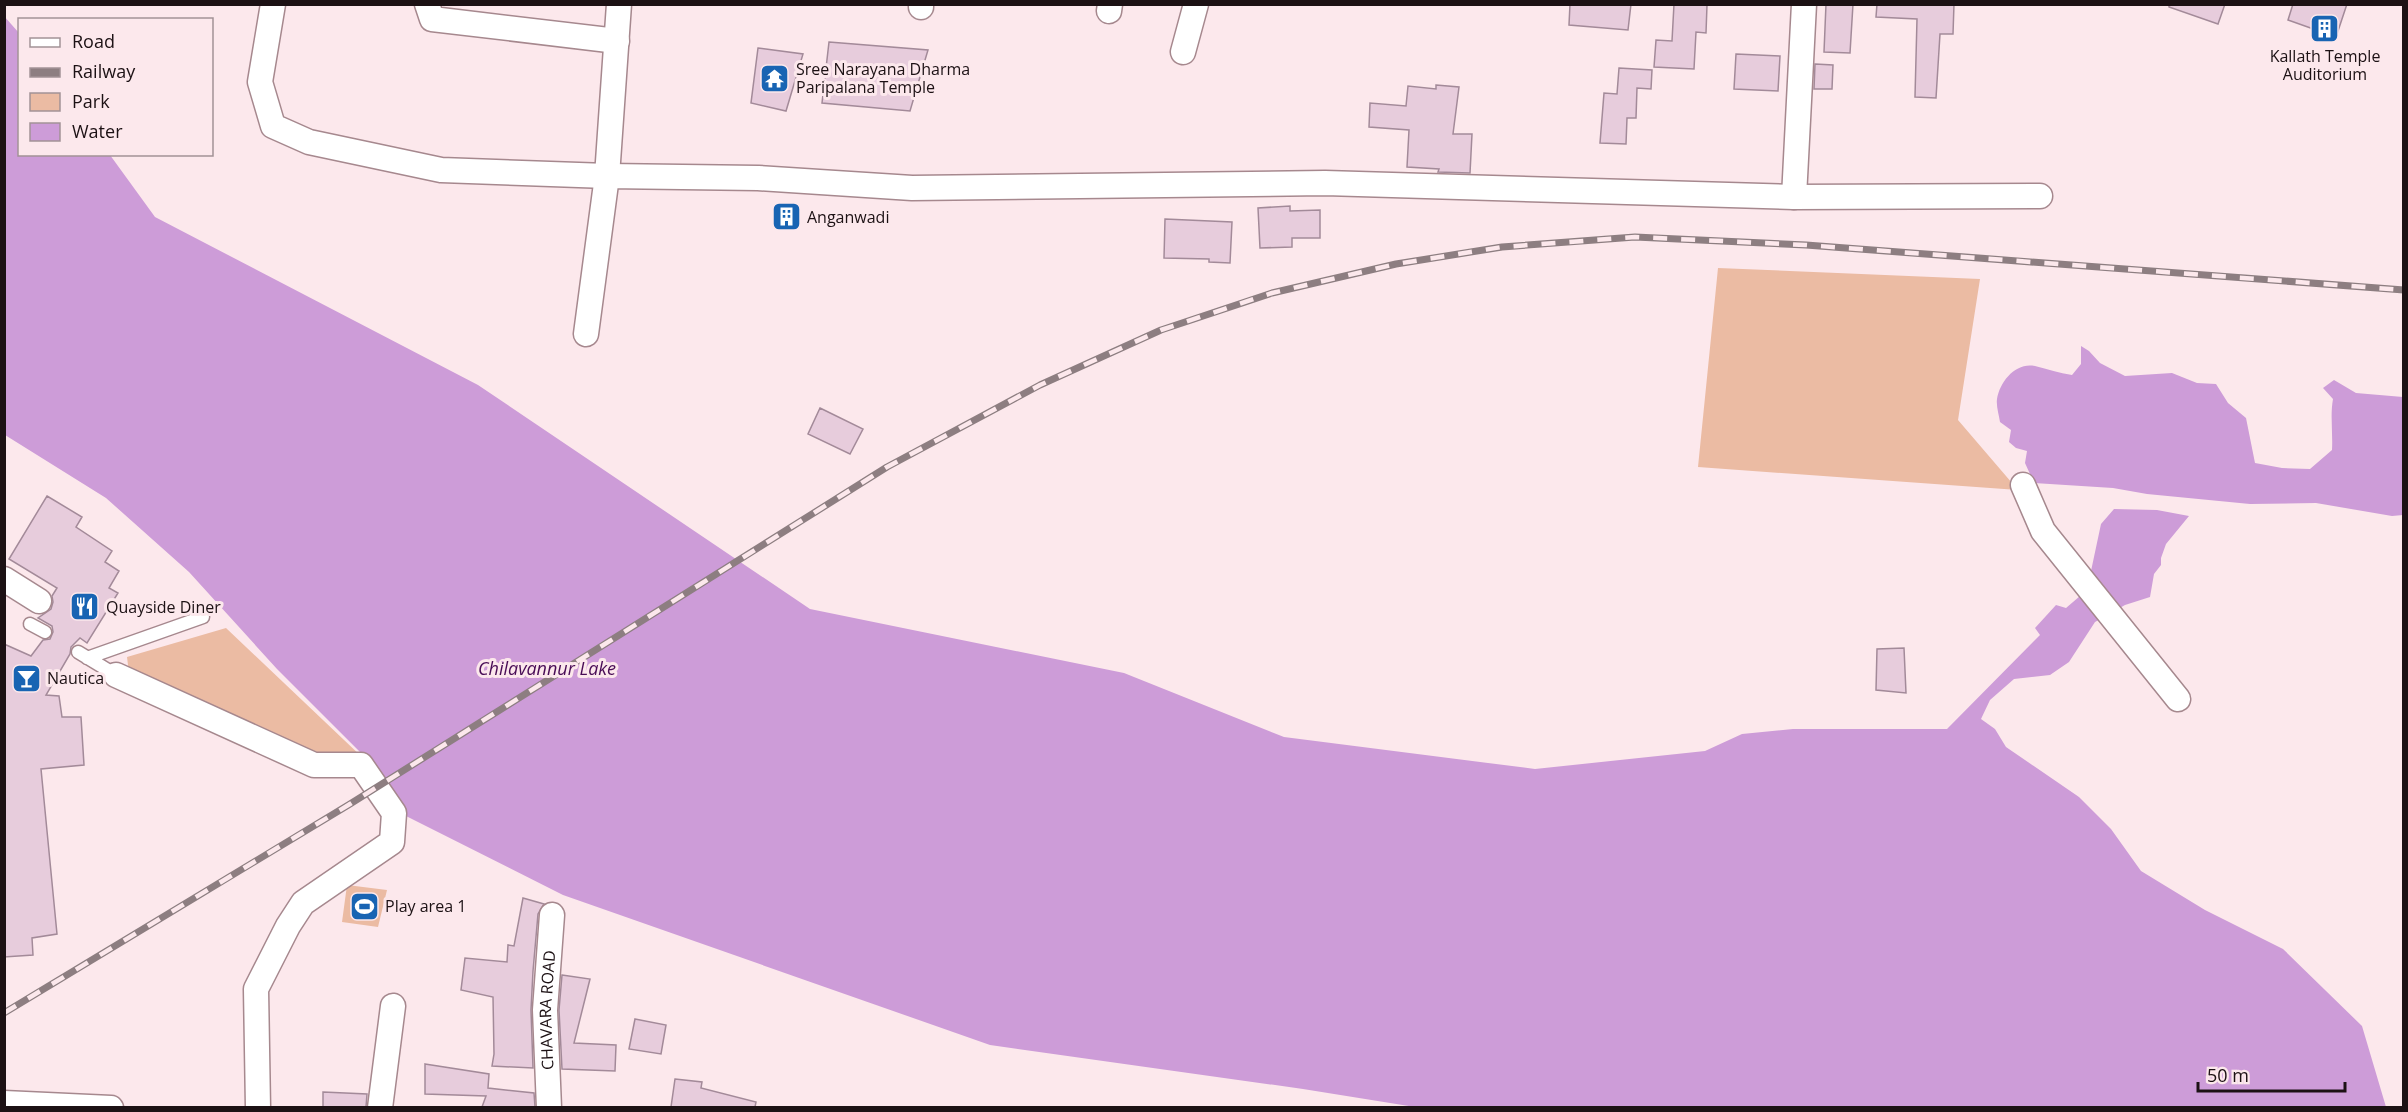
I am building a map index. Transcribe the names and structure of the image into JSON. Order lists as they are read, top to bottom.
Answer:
{
  "streets": {
    "street": ["CHAVARA ROAD"]
  },
  "water": ["Chilavannur Lake"],
  "places": {
    "building": ["Kallath Temple Auditorium", "Anganwadi"],
    "temple": ["Sree Narayana Dharma Paripalana Temple"],
    "restaurant": ["Quayside Diner"],
    "bar": ["Nautica"],
    "sports": ["Play area 1"]
  },
  "legend": [
    "Road",
    "Railway",
    "Park",
    "Water"
  ],
  "scale_bar": "50 m"
}
